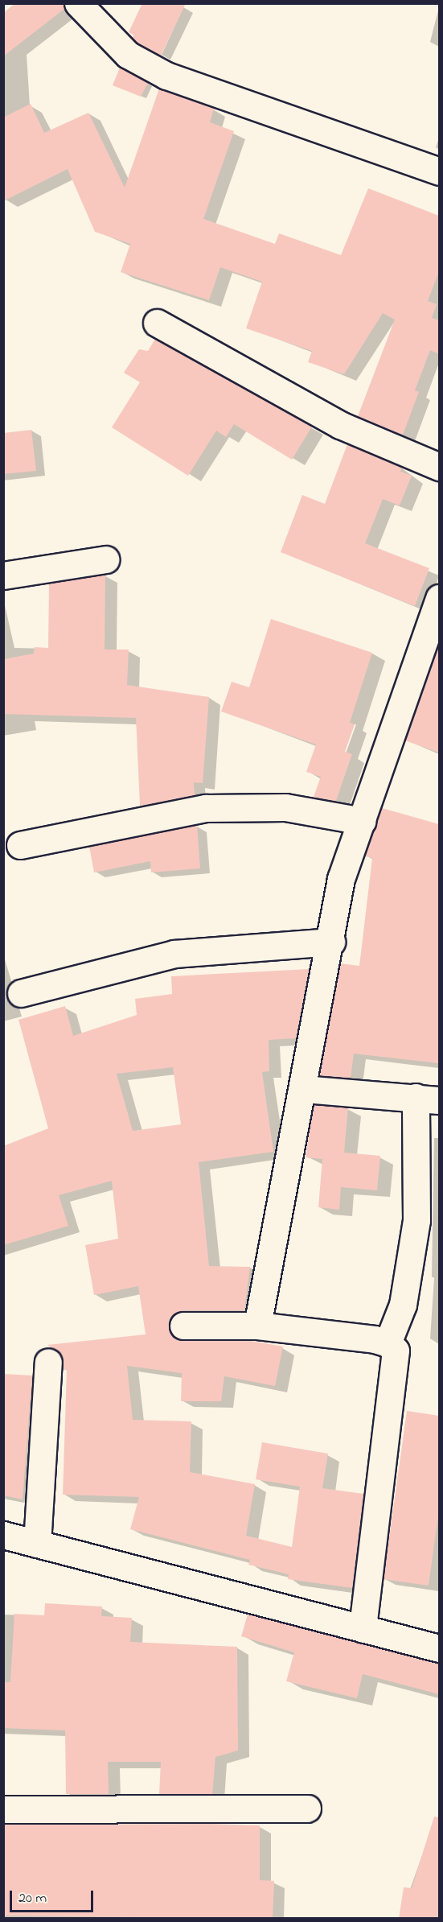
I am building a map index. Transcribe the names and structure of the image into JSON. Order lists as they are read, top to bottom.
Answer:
{
  "scale_bar": "20 m"
}
